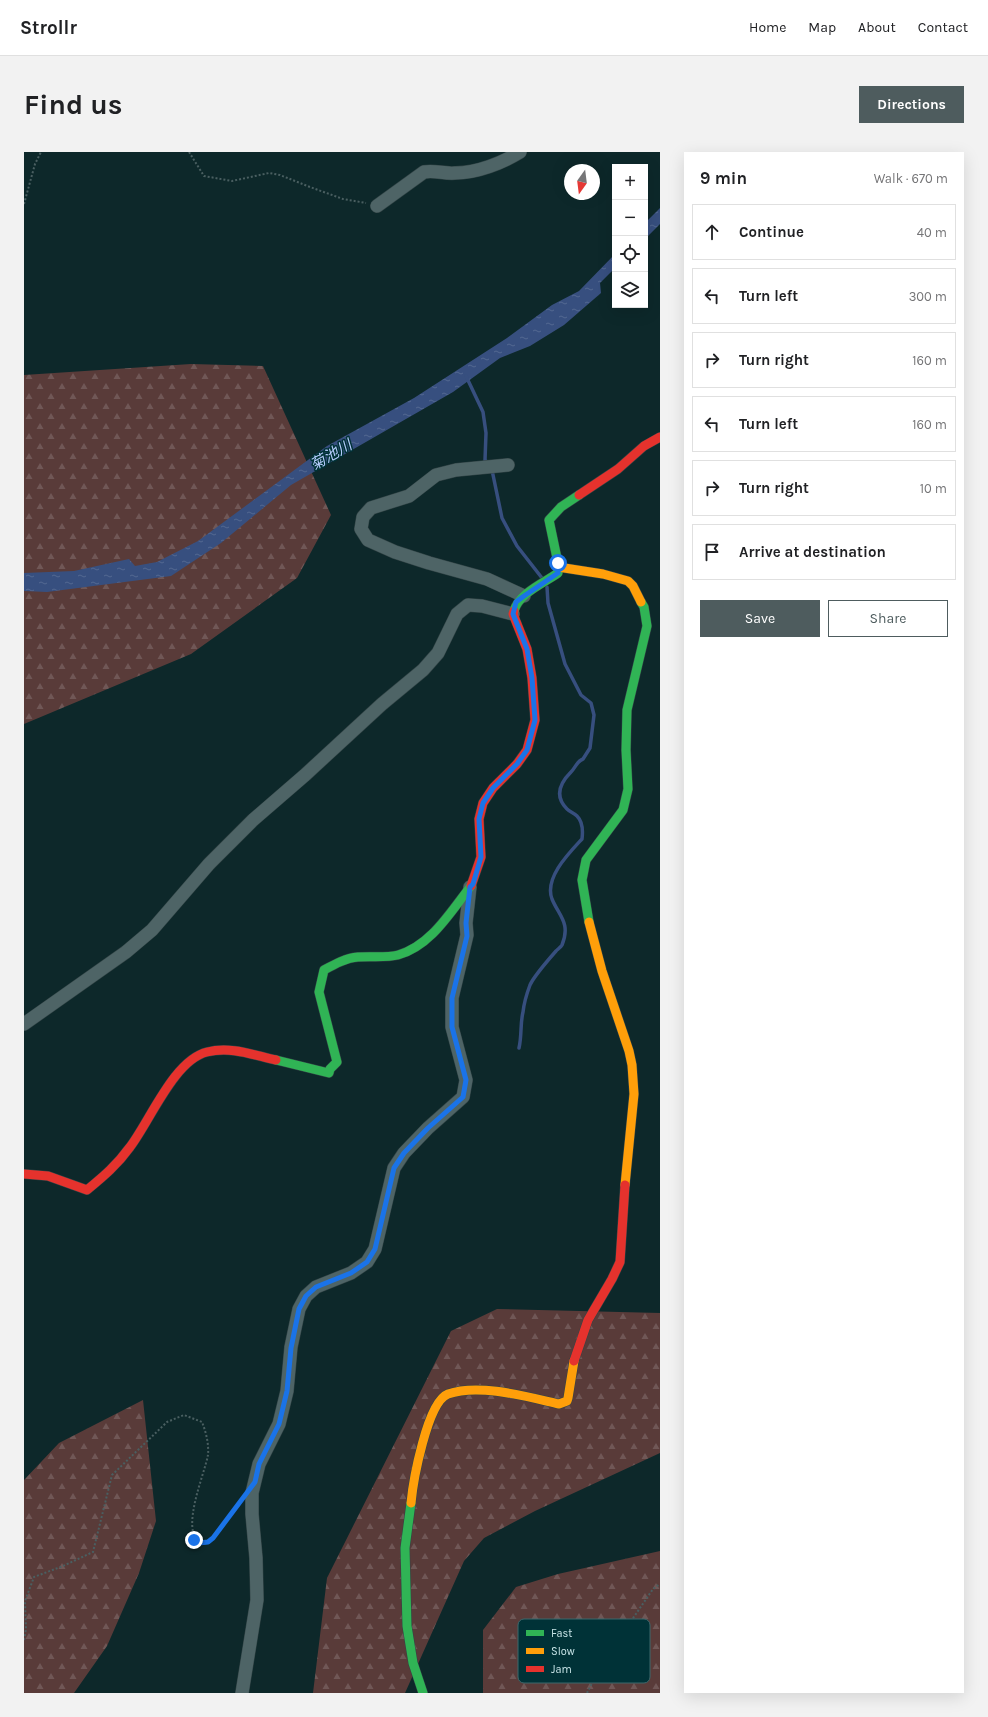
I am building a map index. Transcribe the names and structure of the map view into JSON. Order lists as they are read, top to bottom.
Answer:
{
  "water": ["菊池川"],
  "legend": ["Fast", "Slow", "Jam"],
  "north": "bottom",
  "page": {
    "header": "Strollr",
    "nav": [
      "Home",
      "Map",
      "About",
      "Contact"
    ],
    "buttons": [
      "Directions",
      ["Save", "Share"]
    ],
    "title": "Find us",
    "heading": ["9 min", "Walk · 670 m"],
    "map_buttons": ["+", "−"],
    "list": [
      ["Continue", "40 m"],
      ["Turn left", "300 m"],
      ["Turn right", "160 m"],
      ["Turn left", "160 m"],
      ["Turn right", "10 m"],
      "Arrive at destination"
    ]
  }
}
